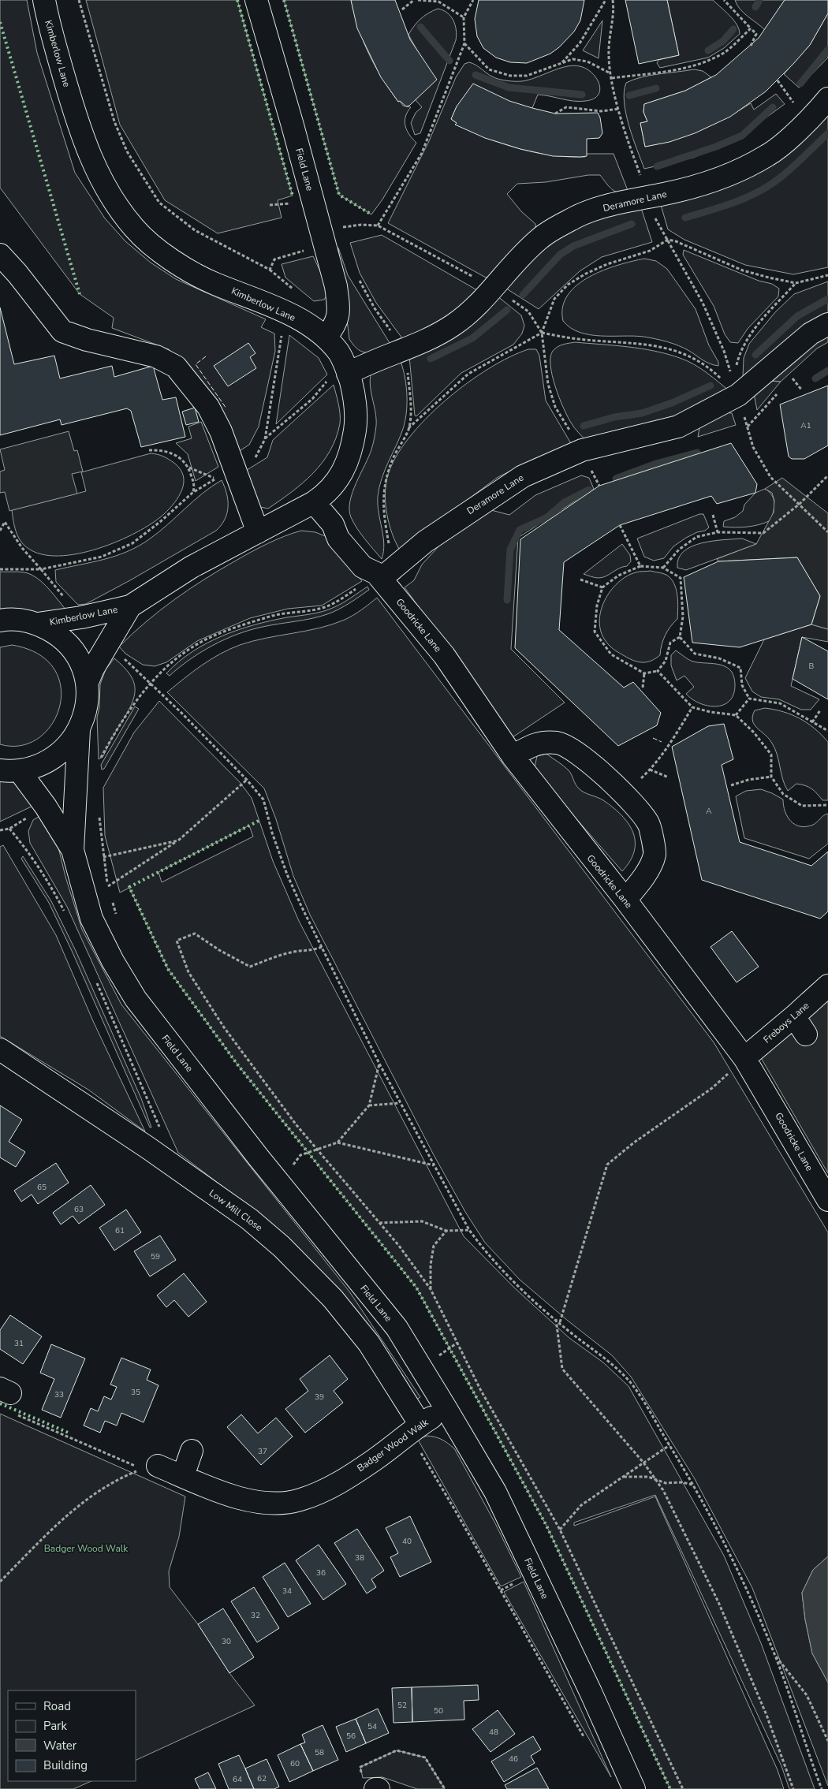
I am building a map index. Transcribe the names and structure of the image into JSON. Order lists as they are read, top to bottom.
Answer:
{
  "streets": {
    "street": [
      "Kimberlow Lane",
      "Field Lane",
      "Deramore Lane",
      "Goodricke Lane",
      "Freboys Lane",
      "Low Mill Close",
      "Badger Wood Walk"
    ]
  },
  "crossings": [
    ["Kimberlow Lane", "Field Lane"],
    ["Kimberlow Lane", "Deramore Lane"],
    ["Kimberlow Lane", "Goodricke Lane"],
    ["Field Lane", "Badger Wood Walk"],
    ["Deramore Lane", "Goodricke Lane"],
    ["Goodricke Lane", "Freboys Lane"],
    ["Low Mill Close", "Badger Wood Walk"]
  ],
  "parks": ["Badger Wood Walk"],
  "house_numbers": [
    "A1",
    "B",
    "A",
    "65",
    "63",
    "61",
    "59",
    "31",
    "35",
    "33",
    "39",
    "37",
    "40",
    "38",
    "36",
    "34",
    "32",
    "30",
    "52",
    "50",
    "54",
    "48",
    "56",
    "58",
    "46",
    "60",
    "62",
    "64"
  ],
  "legend": [
    "Road",
    "Park",
    "Water",
    "Building"
  ]
}
